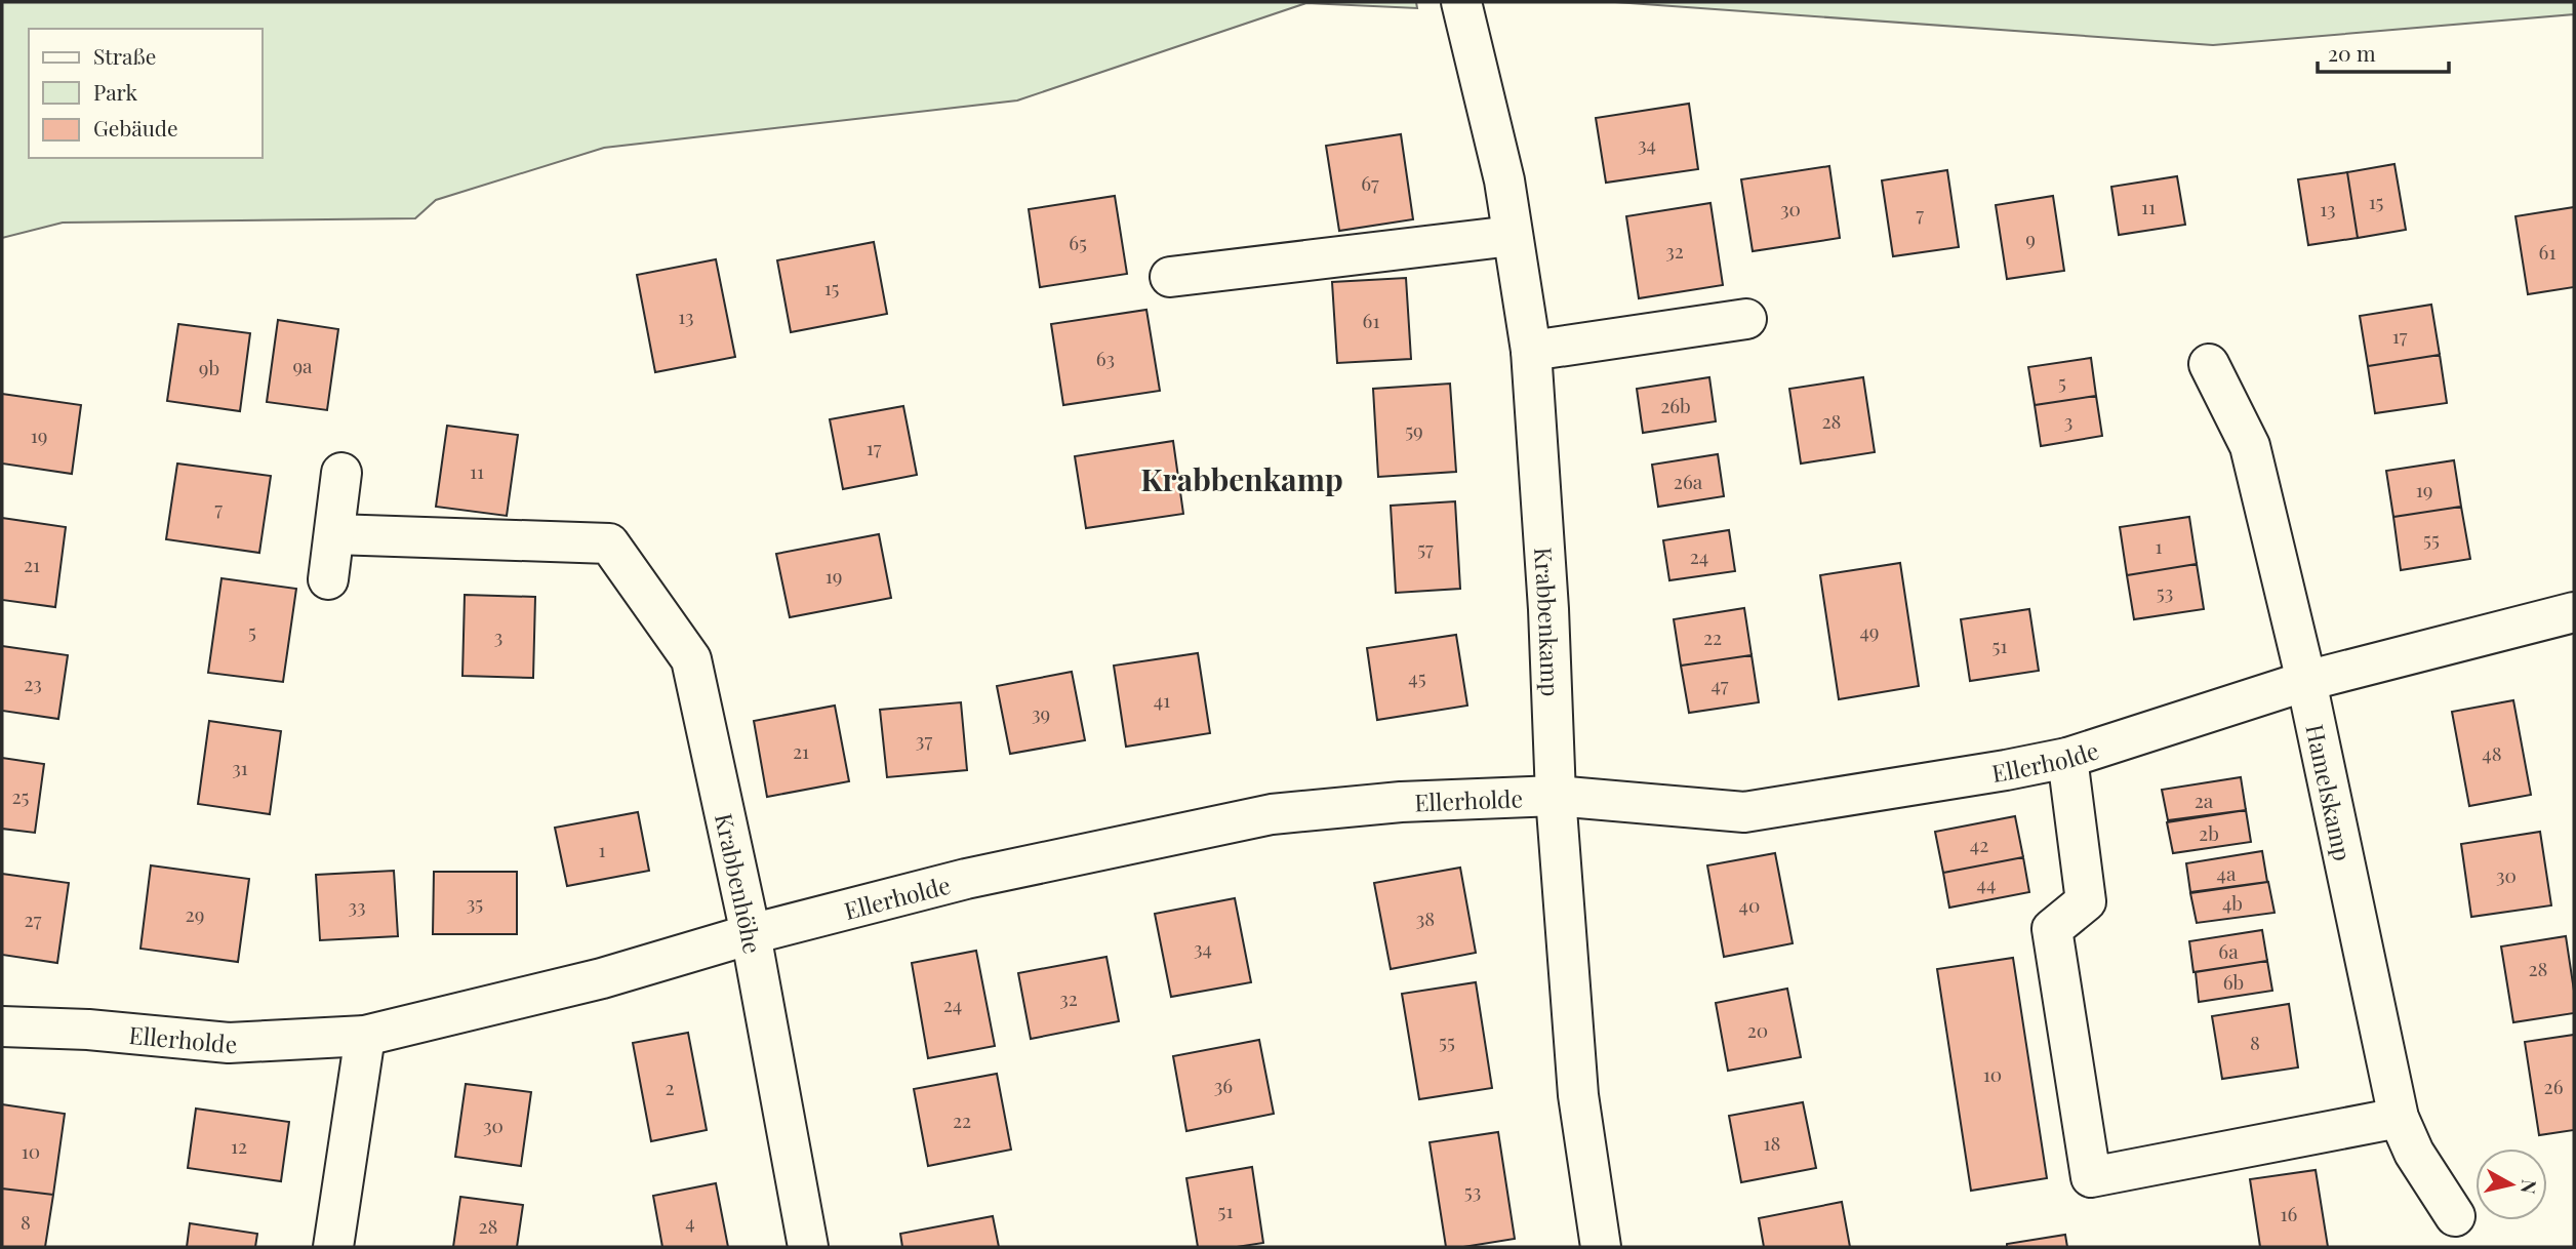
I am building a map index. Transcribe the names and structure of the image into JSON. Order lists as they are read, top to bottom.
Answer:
{
  "streets": {
    "street": [
      "Krabbenkamp",
      "Ellerholde",
      "Hamelskamp",
      "Krabbenhöhe"
    ]
  },
  "crossings": [
    ["Krabbenkamp", "Ellerholde"],
    ["Ellerholde", "Hamelskamp"],
    ["Ellerholde", "Krabbenhöhe"]
  ],
  "districts": ["Krabbenkamp"],
  "house_numbers": [
    "34",
    "67",
    "15",
    "11",
    "30",
    "13",
    "7",
    "9",
    "65",
    "32",
    "61",
    "15",
    "13",
    "61",
    "17",
    "63",
    "9a",
    "9b",
    "5",
    "26b",
    "28",
    "3",
    "59",
    "19",
    "17",
    "11",
    "26a",
    "19",
    "7",
    "55",
    "1",
    "57",
    "24",
    "21",
    "19",
    "53",
    "5",
    "49",
    "3",
    "22",
    "51",
    "45",
    "23",
    "47",
    "41",
    "39",
    "37",
    "21",
    "48",
    "31",
    "25",
    "2a",
    "2b",
    "42",
    "1",
    "4a",
    "30",
    "44",
    "35",
    "4b",
    "40",
    "33",
    "29",
    "38",
    "27",
    "34",
    "6a",
    "28",
    "6b",
    "32",
    "24",
    "20",
    "55",
    "8",
    "10",
    "36",
    "26",
    "2",
    "22",
    "30",
    "18",
    "12",
    "10",
    "53",
    "51",
    "16",
    "8",
    "4",
    "28"
  ],
  "legend": ["Straße", "Park", "Gebäude"],
  "scale_bar": "20 m",
  "north": "right"
}
